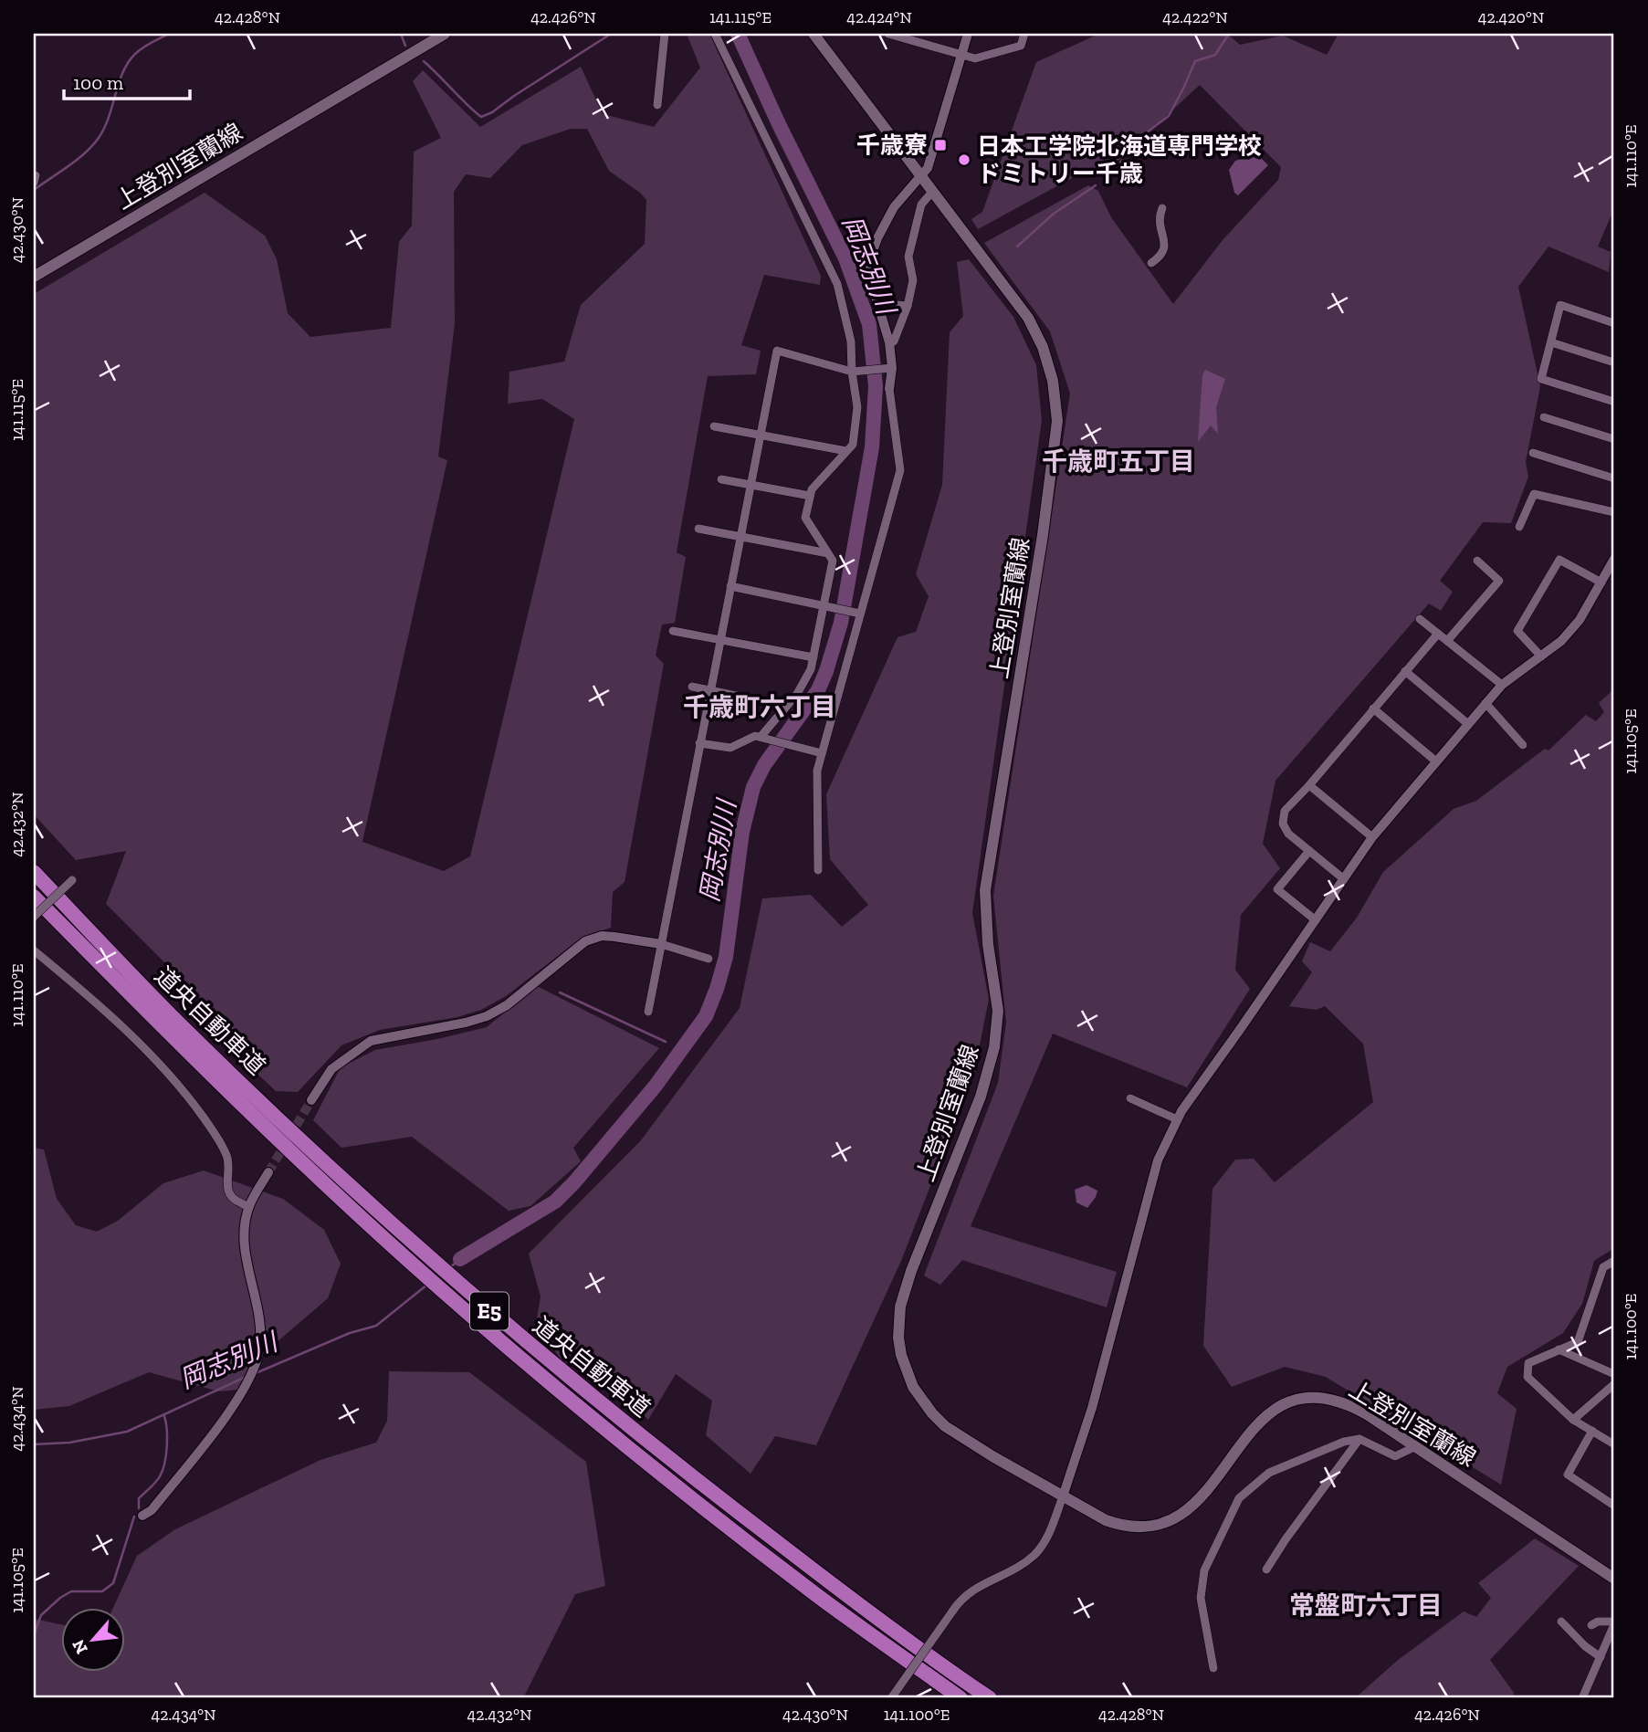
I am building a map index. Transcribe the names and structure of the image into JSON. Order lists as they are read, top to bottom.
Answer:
{
  "streets": {
    "highway": ["道央自動車道", "E5"],
    "main road": ["上登別室蘭線"]
  },
  "districts": ["千歳町五丁目", "千歳町六丁目", "常盤町六丁目"],
  "water": ["岡志別川"],
  "places": {
    "transit": ["千歳寮"],
    "other": ["日本工学院北海道専門学校 ドミトリー千歳"]
  },
  "scale_bar": "100 m",
  "north": "bottom left",
  "coordinates": [
    "42.428°N",
    "42.426°N",
    "141.115°E",
    "42.424°N",
    "42.422°N",
    "42.420°N",
    "141.110°E",
    "42.430°N",
    "141.105°E",
    "42.432°N",
    "141.100°E",
    "42.434°N"
  ]
}
